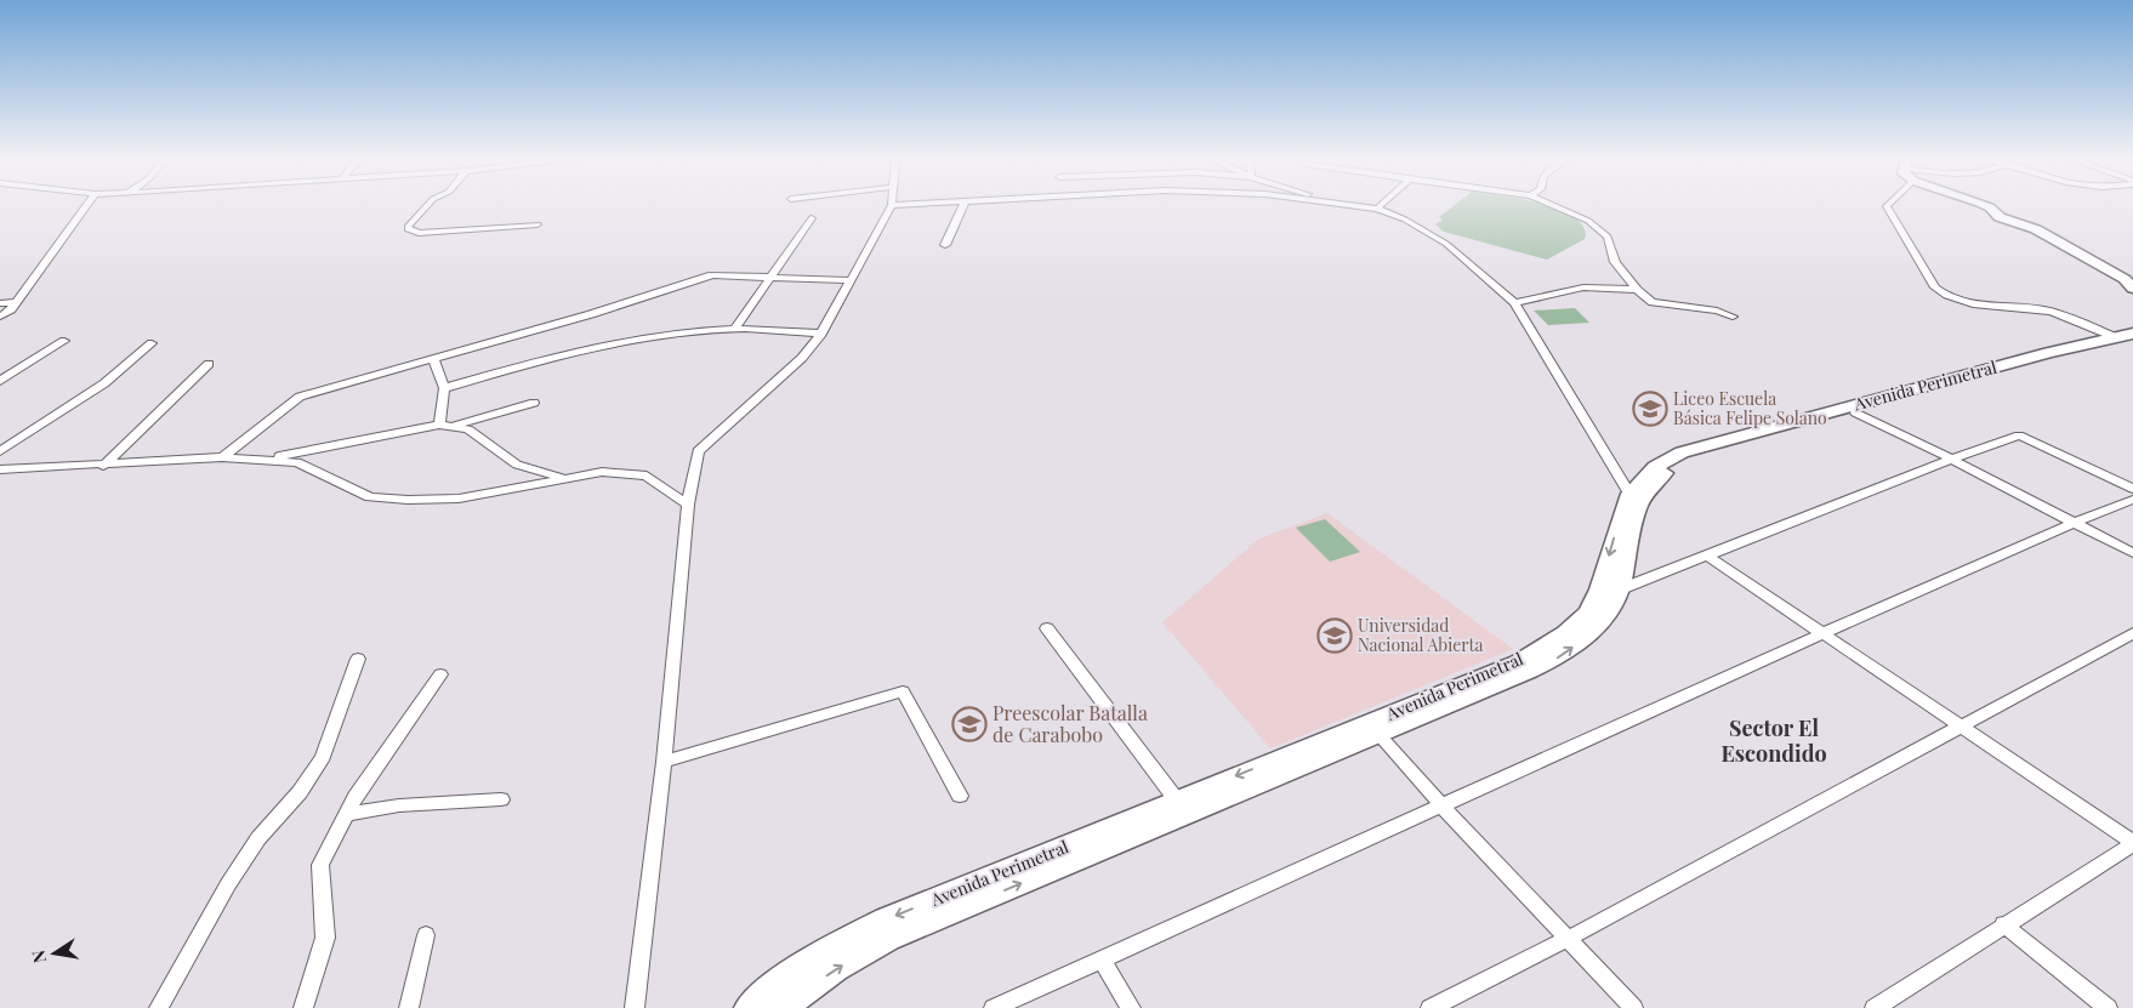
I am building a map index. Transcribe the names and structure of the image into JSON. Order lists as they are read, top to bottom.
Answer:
{
  "streets": {
    "main road": ["Avenida Perimetral"]
  },
  "districts": ["Sector El Escondido"],
  "places": {
    "school or university": ["Liceo Escuela Básica Felipe Solano", "Universidad Nacional Abierta", "Preescolar Batalla de Carabobo"]
  },
  "north": "left"
}
